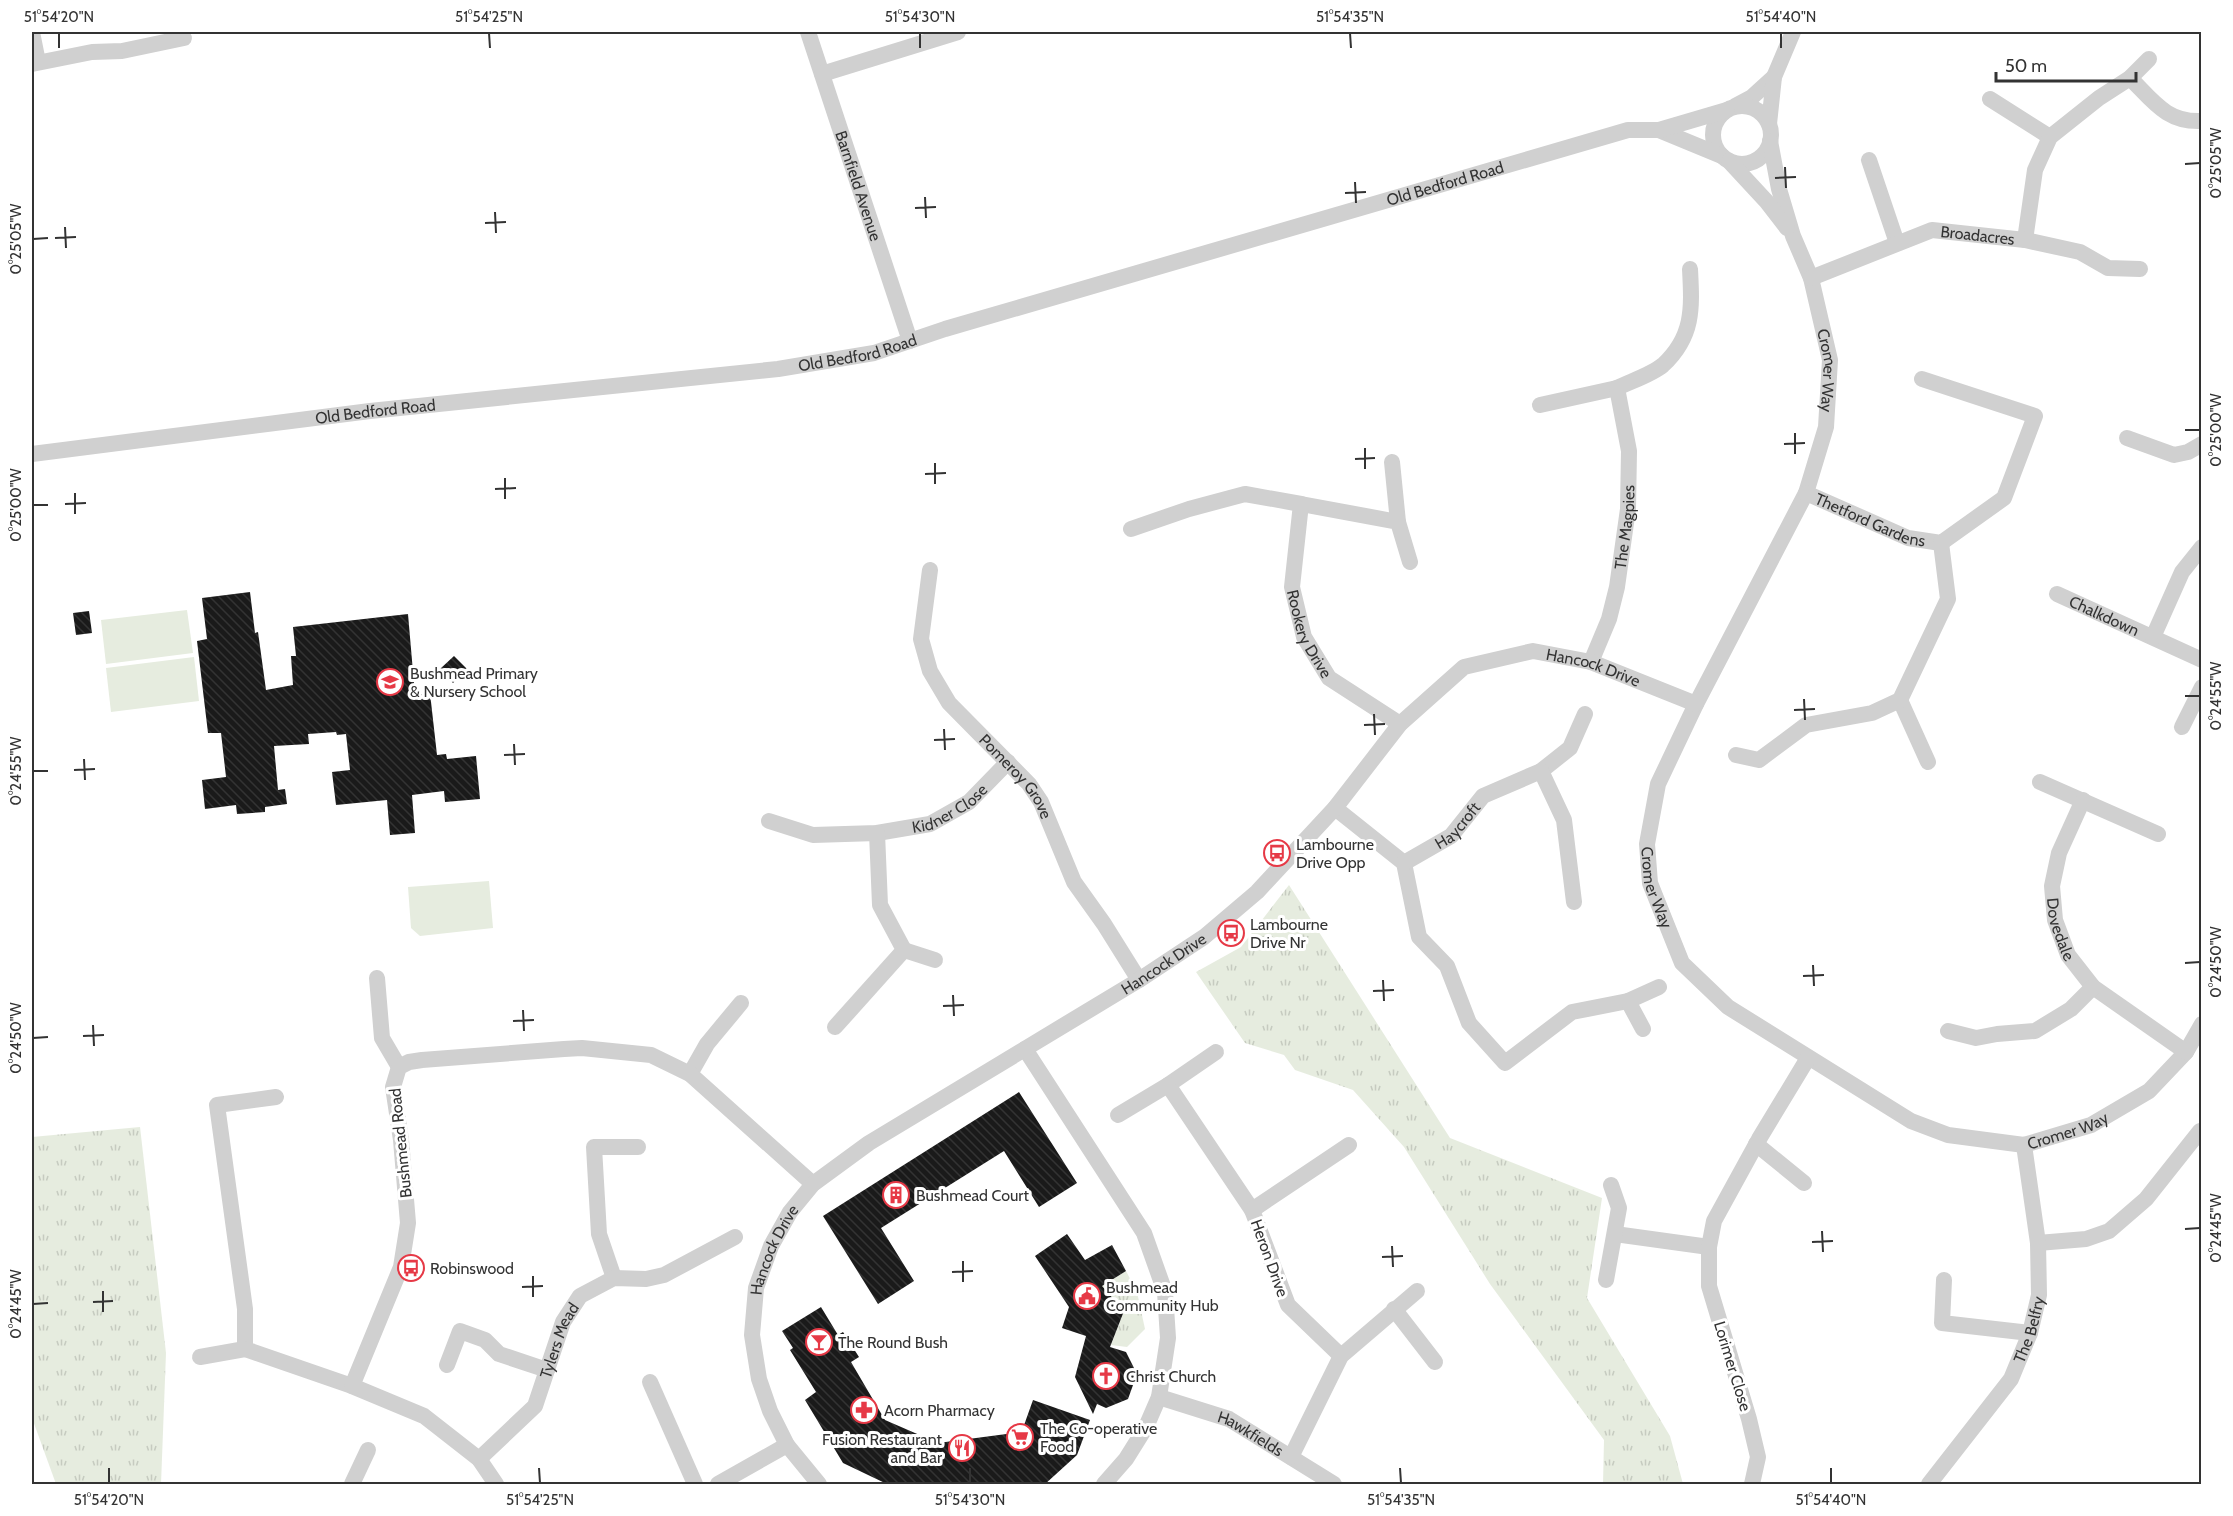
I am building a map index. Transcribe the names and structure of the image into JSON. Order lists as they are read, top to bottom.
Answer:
{
  "streets": {
    "street": [
      "Old Bedford Road",
      "Barnfield Avenue",
      "Broadacres",
      "Cromer Way",
      "Thetford Gardens",
      "The Magpies",
      "Chalkdown",
      "Rookery Drive",
      "Hancock Drive",
      "Pomeroy Grove",
      "Kidner Close",
      "Haycroft",
      "Dovedale",
      "Bushmead Road",
      "Heron Drive",
      "The Belfry",
      "Tylers Mead",
      "Lorimer Close",
      "Hawkfields"
    ]
  },
  "crossings": [
    ["Old Bedford Road", "Barnfield Avenue"],
    ["Old Bedford Road", "Cromer Way"],
    ["Broadacres", "Cromer Way"],
    ["Cromer Way", "Thetford Gardens"],
    ["Cromer Way", "Hancock Drive"],
    ["Cromer Way", "Dovedale"],
    ["Cromer Way", "The Belfry"],
    ["Cromer Way", "Lorimer Close"],
    ["The Magpies", "Hancock Drive"],
    ["Rookery Drive", "Hancock Drive"],
    ["Hancock Drive", "Pomeroy Grove"],
    ["Hancock Drive", "Bushmead Road"],
    ["Pomeroy Grove", "Kidner Close"]
  ],
  "places": {
    "school or university": ["Bushmead Primary & Nursery School"],
    "bus stop": ["Lambourne Drive Opp", "Lambourne Drive Nr", "Robinswood"],
    "building": ["Bushmead Court"],
    "public building": ["Bushmead Community Hub"],
    "bar": ["The Round Bush"],
    "church": ["Christ Church"],
    "pharmacy": ["Acorn Pharmacy"],
    "supermarket": ["The Co-operative Food"],
    "restaurant": ["Fusion Restaurant and Bar"]
  },
  "scale_bar": "50 m",
  "coordinates": [
    "51°54'20\"N",
    "51°54'25\"N",
    "51°54'30\"N",
    "51°54'35\"N",
    "51°54'40\"N",
    "0°25'05\"W",
    "0°25'00\"W",
    "0°24'55\"W",
    "0°24'50\"W",
    "0°24'45\"W"
  ]
}
